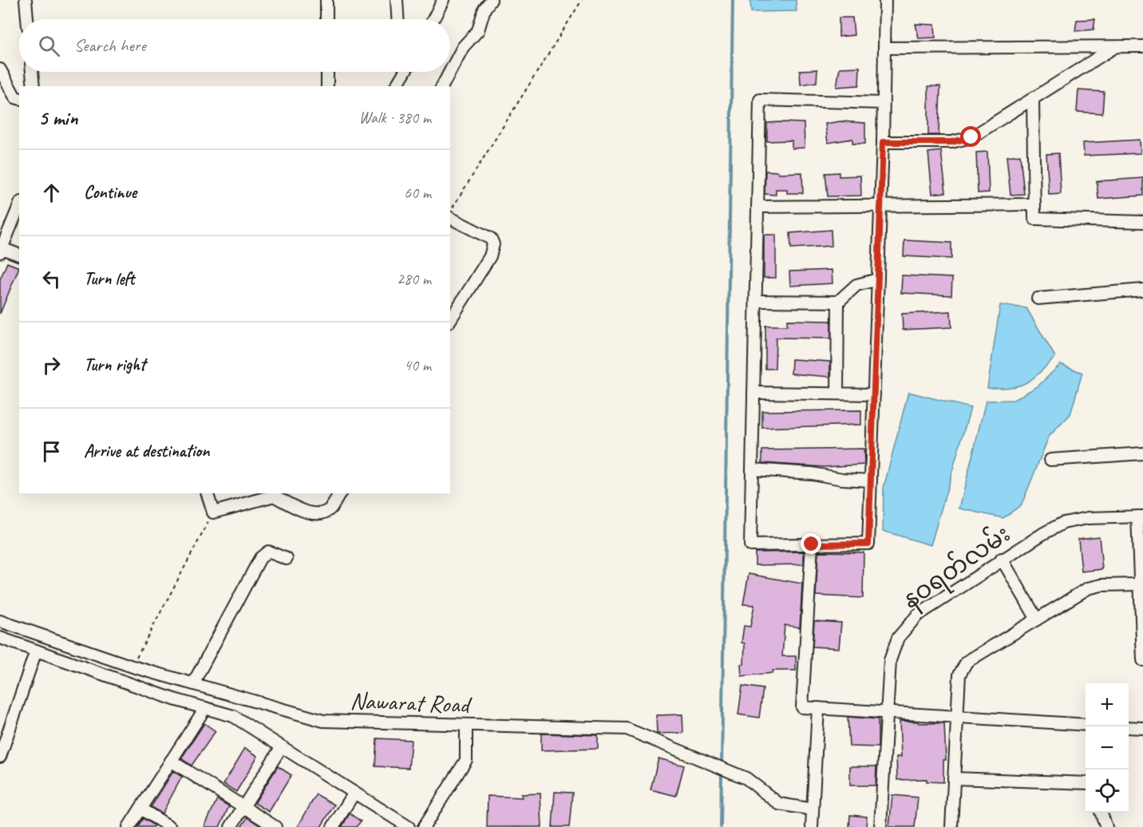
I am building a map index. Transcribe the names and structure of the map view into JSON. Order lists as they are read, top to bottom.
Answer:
{
  "streets": {
    "street": ["နဝရတ်လမ်း", "Nawarat Road"]
  },
  "page": {
    "search": "Search here",
    "heading": ["5 min", "Walk · 380 m"],
    "list": [
      ["Continue", "60 m"],
      ["Turn left", "280 m"],
      ["Turn right", "40 m"],
      "Arrive at destination"
    ],
    "map_buttons": ["+", "−"]
  }
}
